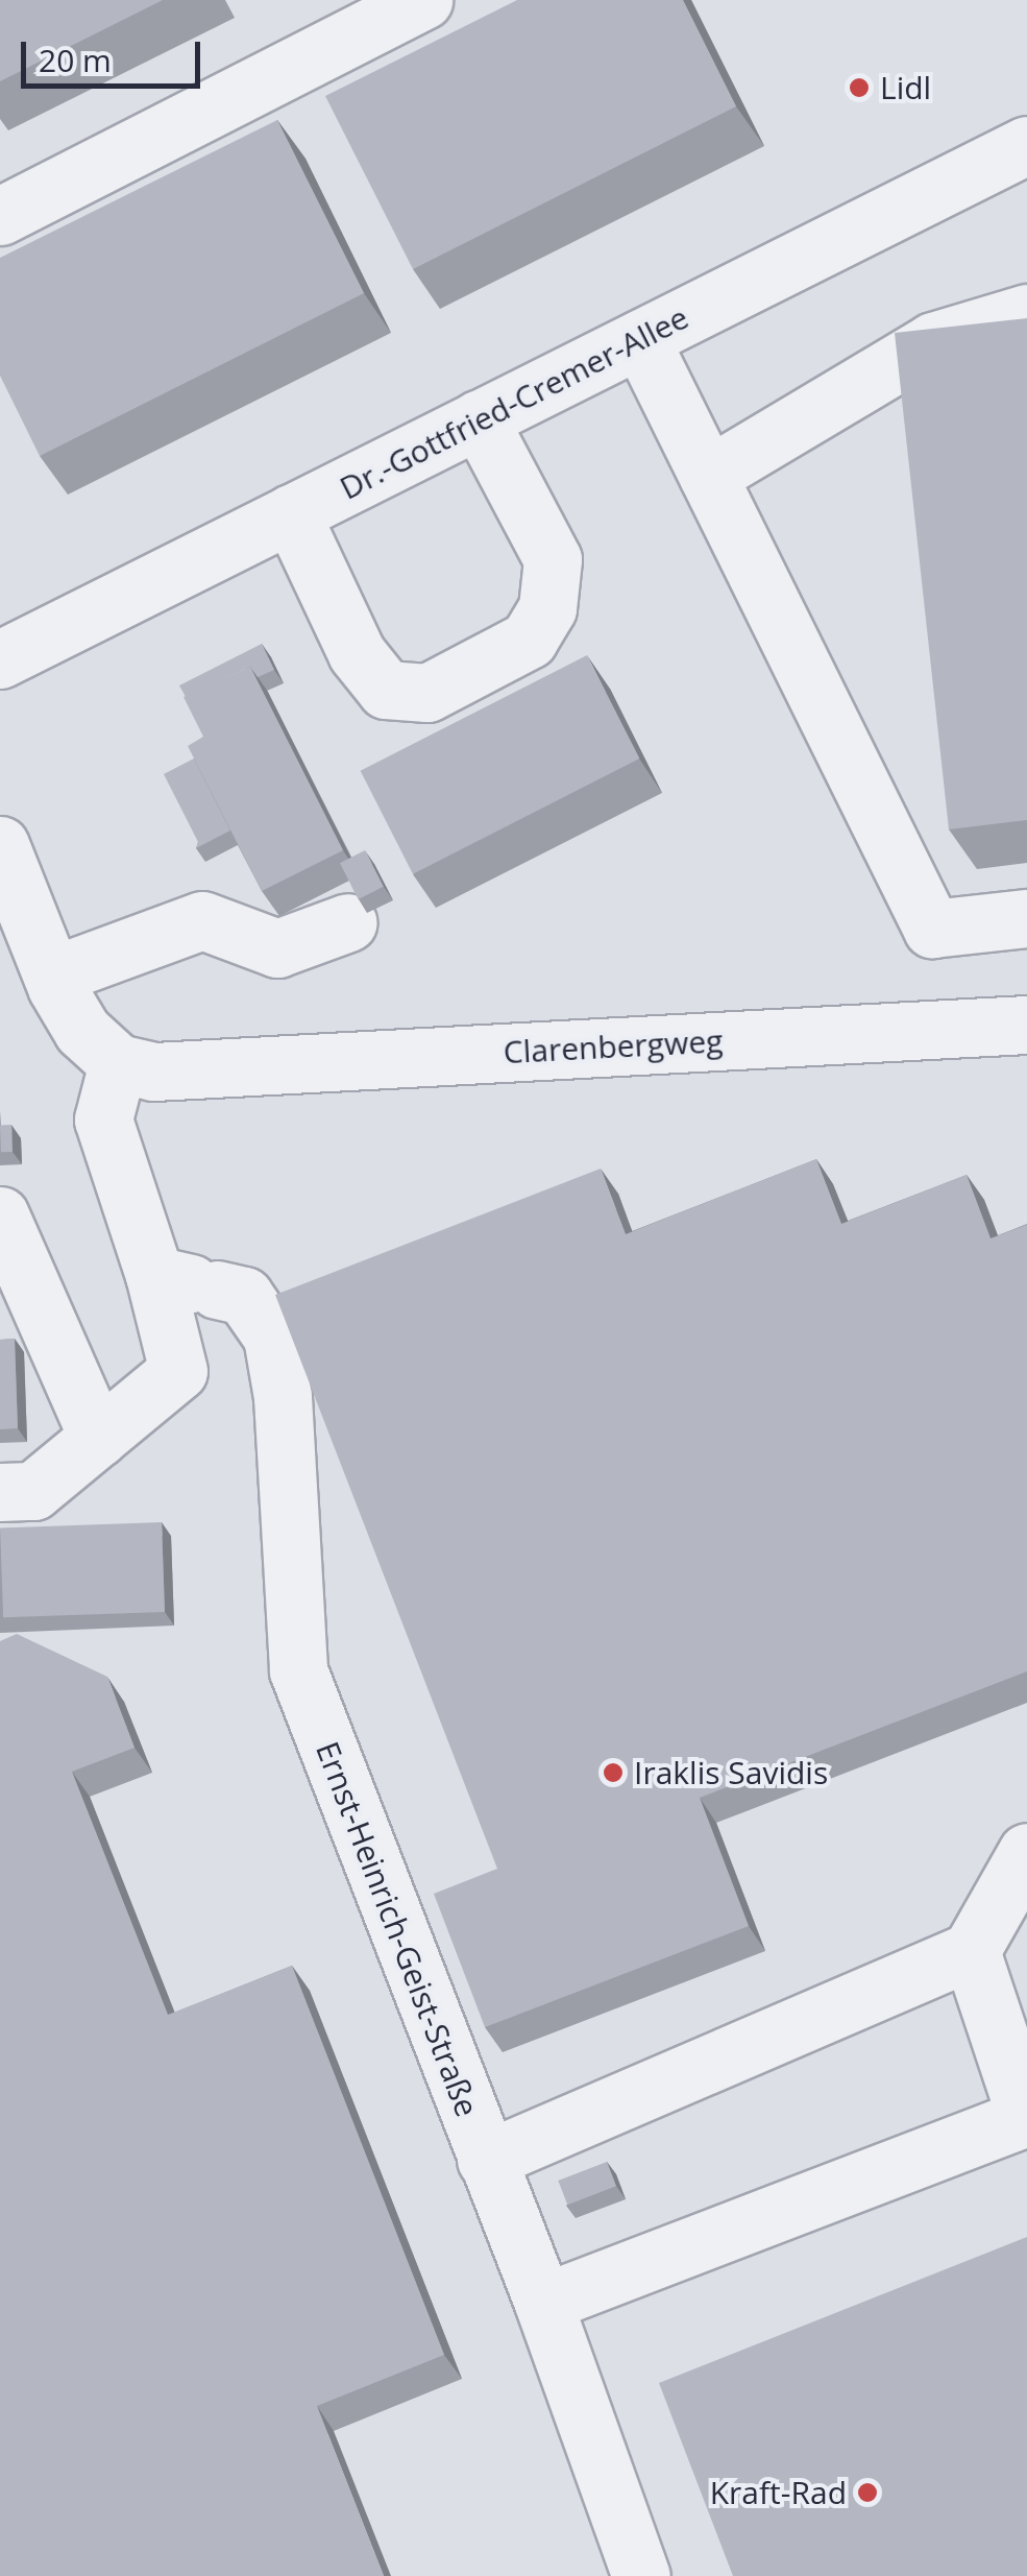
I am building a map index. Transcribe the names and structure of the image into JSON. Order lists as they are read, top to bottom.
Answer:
{
  "streets": {
    "street": ["Dr.-Gottfried-Cremer-Allee", "Clarenbergweg", "Ernst-Heinrich-Geist-Straße"]
  },
  "places": ["Lidl", "Iraklis Savidis", "Kraft-Rad"],
  "scale_bar": "20 m"
}
